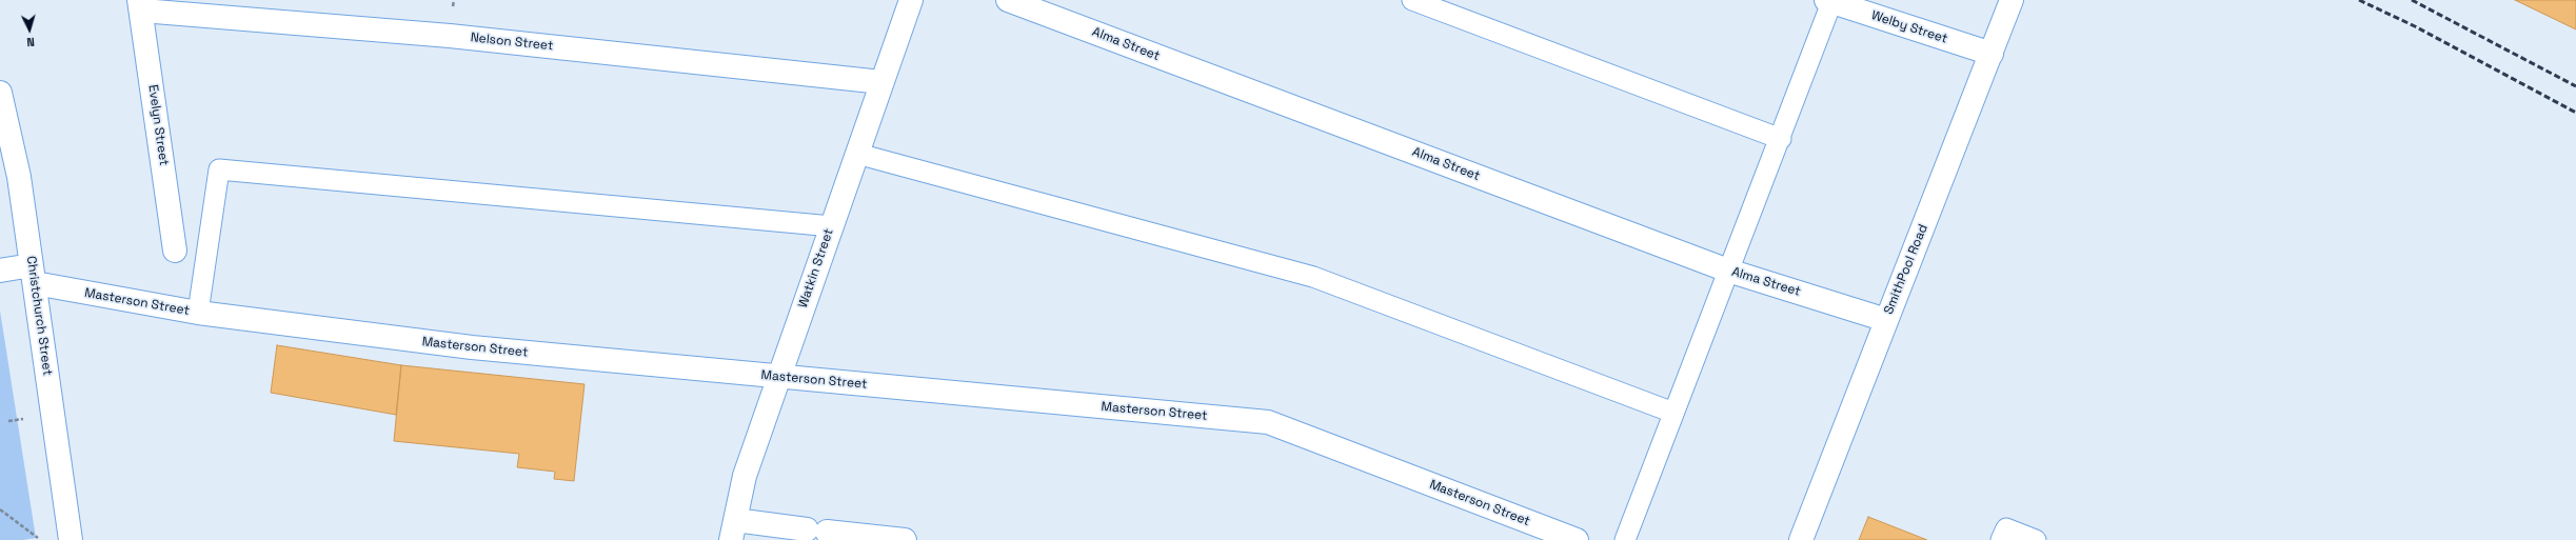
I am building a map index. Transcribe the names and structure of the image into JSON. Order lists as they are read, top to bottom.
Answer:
{
  "streets": {
    "street": [
      "Welby Street",
      "Nelson Street",
      "Alma Street",
      "Evelyn Street",
      "Watkin Street",
      "SmithPool Road",
      "Masterson Street",
      "Christchurch Street"
    ]
  },
  "crossings": [
    ["Welby Street", "SmithPool Road"],
    ["Nelson Street", "Evelyn Street"],
    ["Nelson Street", "Watkin Street"],
    ["Alma Street", "SmithPool Road"],
    ["Watkin Street", "Masterson Street"],
    ["Masterson Street", "Christchurch Street"]
  ],
  "north": "bottom"
}
